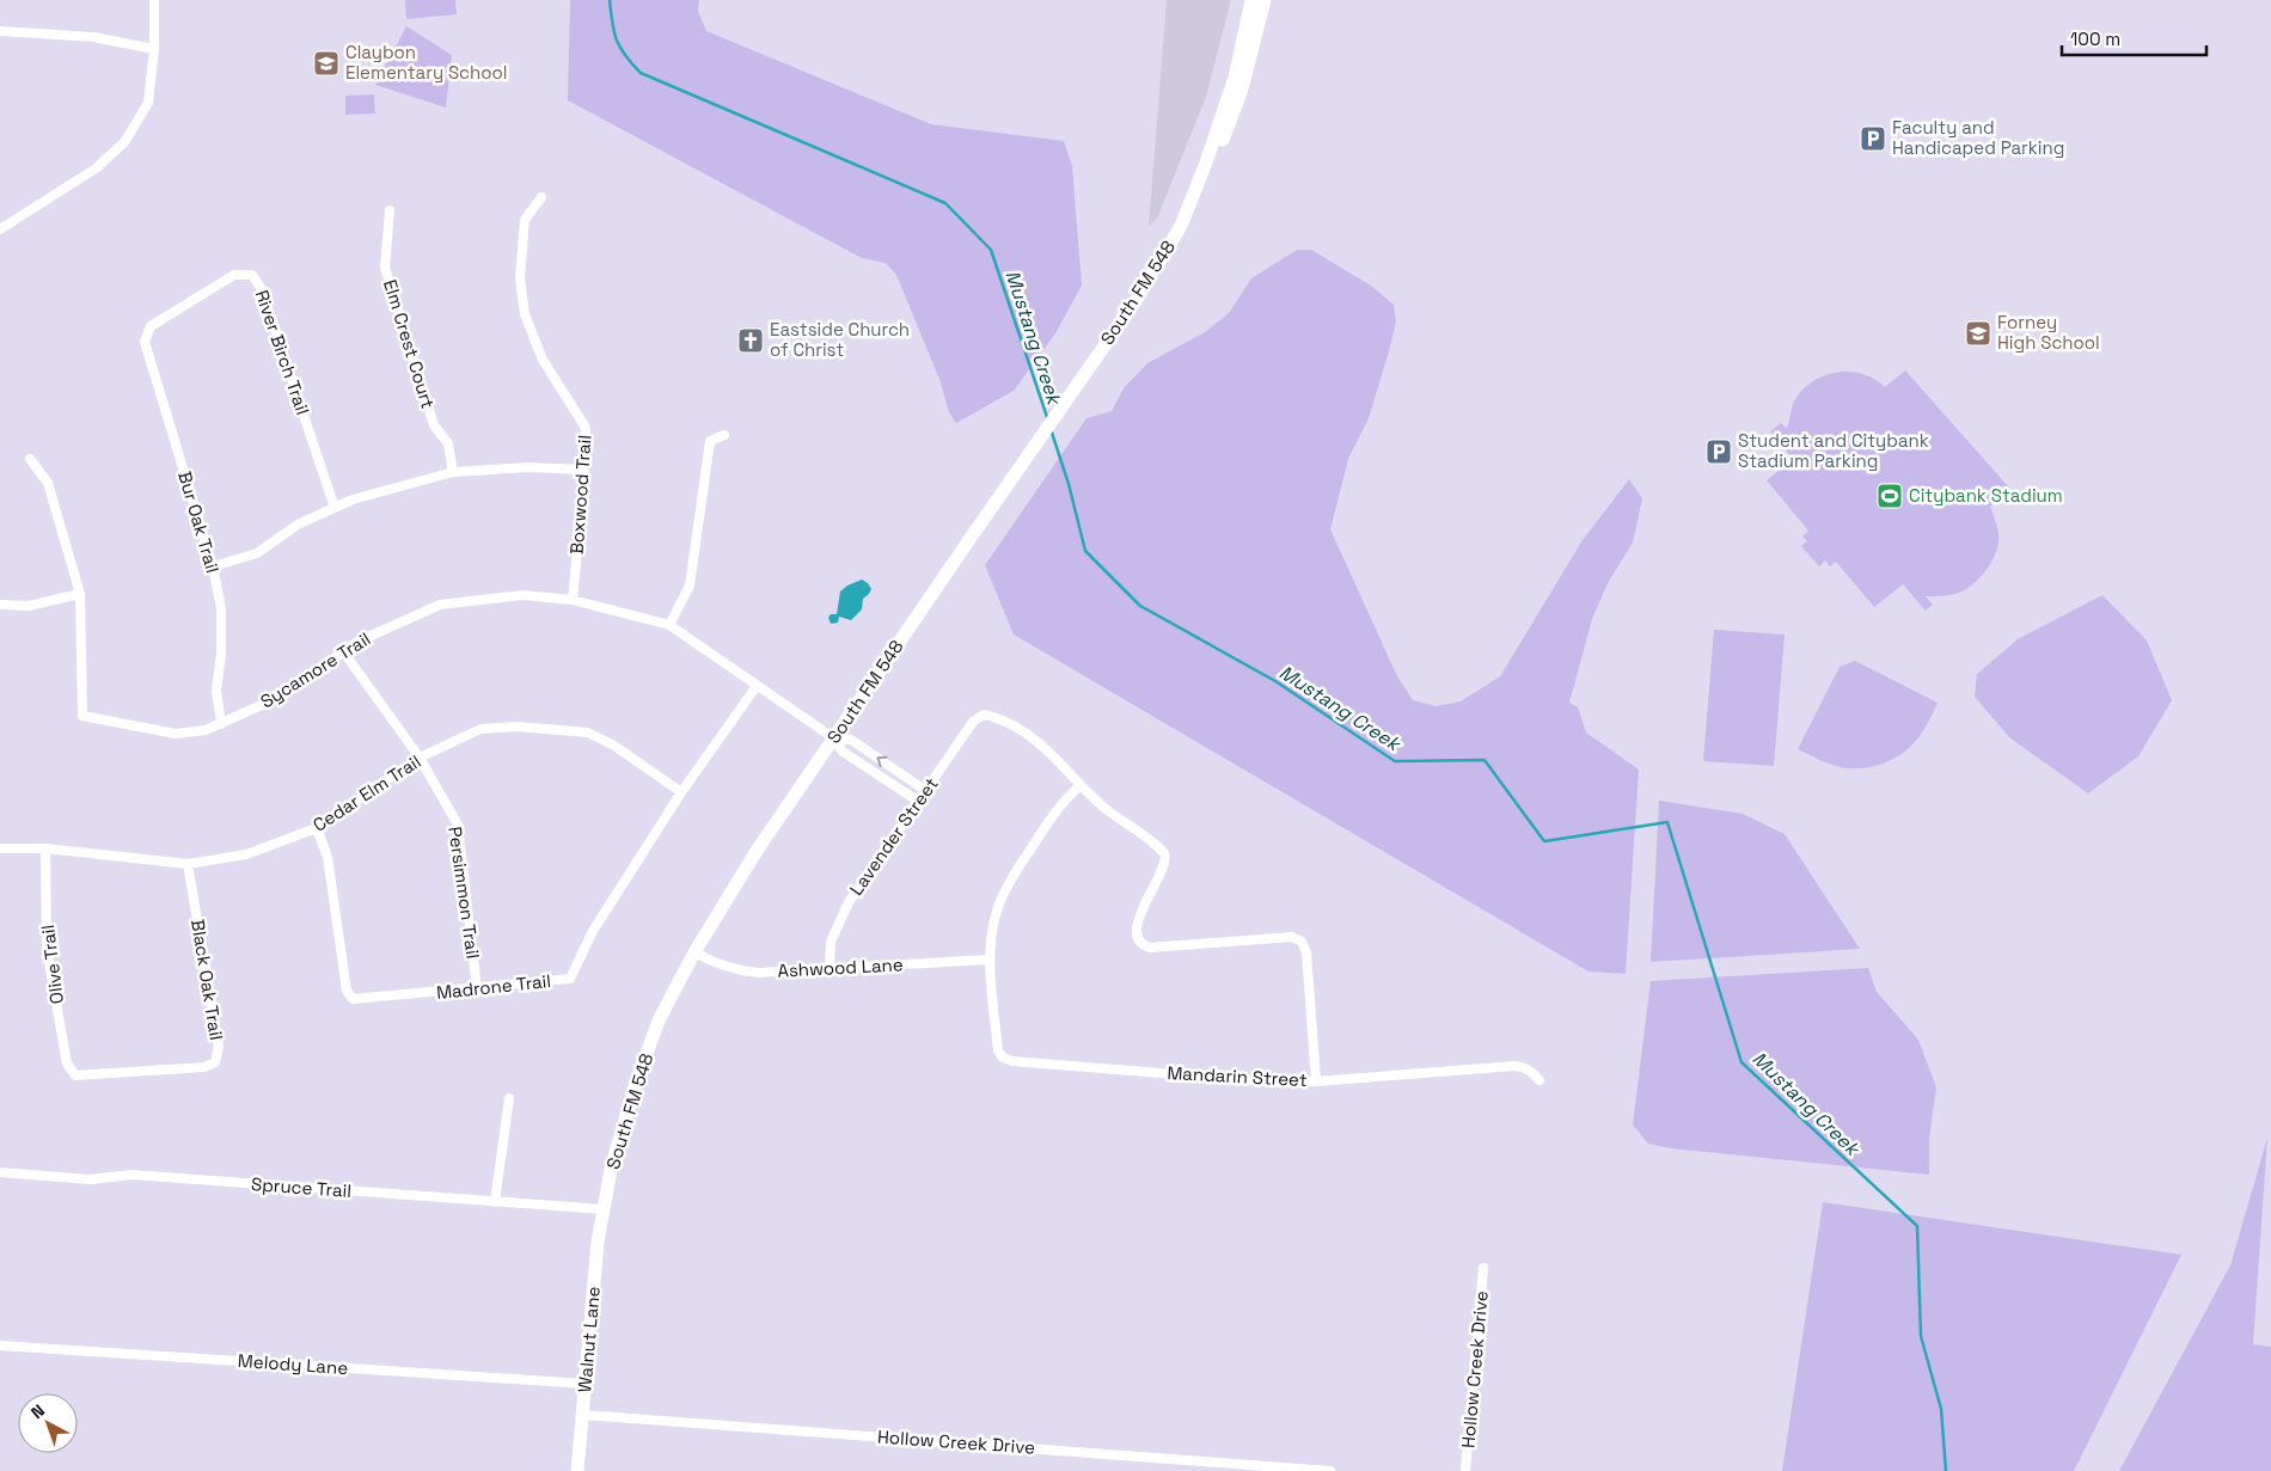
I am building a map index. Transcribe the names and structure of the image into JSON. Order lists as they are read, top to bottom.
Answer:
{
  "streets": {
    "main road": ["South FM 548", "Walnut Lane"],
    "street": [
      "Elm Crest Court",
      "River Birch Trail",
      "Boxwood Trail",
      "Bur Oak Trail",
      "Sycamore Trail",
      "Cedar Elm Trail",
      "Lavender Street",
      "Persimmon Trail",
      "Olive Trail",
      "Ashwood Lane",
      "Black Oak Trail",
      "Madrone Trail",
      "Mandarin Street",
      "Spruce Trail",
      "Melody Lane",
      "Hollow Creek Drive"
    ]
  },
  "crossings": [
    ["South FM 548", "Sycamore Trail"],
    ["South FM 548", "Ashwood Lane"],
    ["South FM 548", "Spruce Trail"],
    ["South FM 548", "Walnut Lane"],
    ["River Birch Trail", "Bur Oak Trail"],
    ["Boxwood Trail", "Sycamore Trail"],
    ["Bur Oak Trail", "Sycamore Trail"],
    ["Sycamore Trail", "Lavender Street"],
    ["Sycamore Trail", "Persimmon Trail"],
    ["Sycamore Trail", "Madrone Trail"],
    ["Cedar Elm Trail", "Persimmon Trail"],
    ["Cedar Elm Trail", "Olive Trail"],
    ["Cedar Elm Trail", "Black Oak Trail"],
    ["Cedar Elm Trail", "Madrone Trail"],
    ["Lavender Street", "Ashwood Lane"],
    ["Persimmon Trail", "Madrone Trail"],
    ["Olive Trail", "Black Oak Trail"],
    ["Ashwood Lane", "Mandarin Street"],
    ["Spruce Trail", "Walnut Lane"],
    ["Walnut Lane", "Melody Lane"],
    ["Walnut Lane", "Hollow Creek Drive"]
  ],
  "water": ["Mustang Creek"],
  "places": {
    "school or university": ["Claybon Elementary School", "Forney High School"],
    "parking": ["Faculty and Handicaped Parking", "Student and Citybank Stadium Parking"],
    "church": ["Eastside Church of Christ"],
    "sports": ["Citybank Stadium"]
  },
  "scale_bar": "100 m",
  "north": "top left"
}
